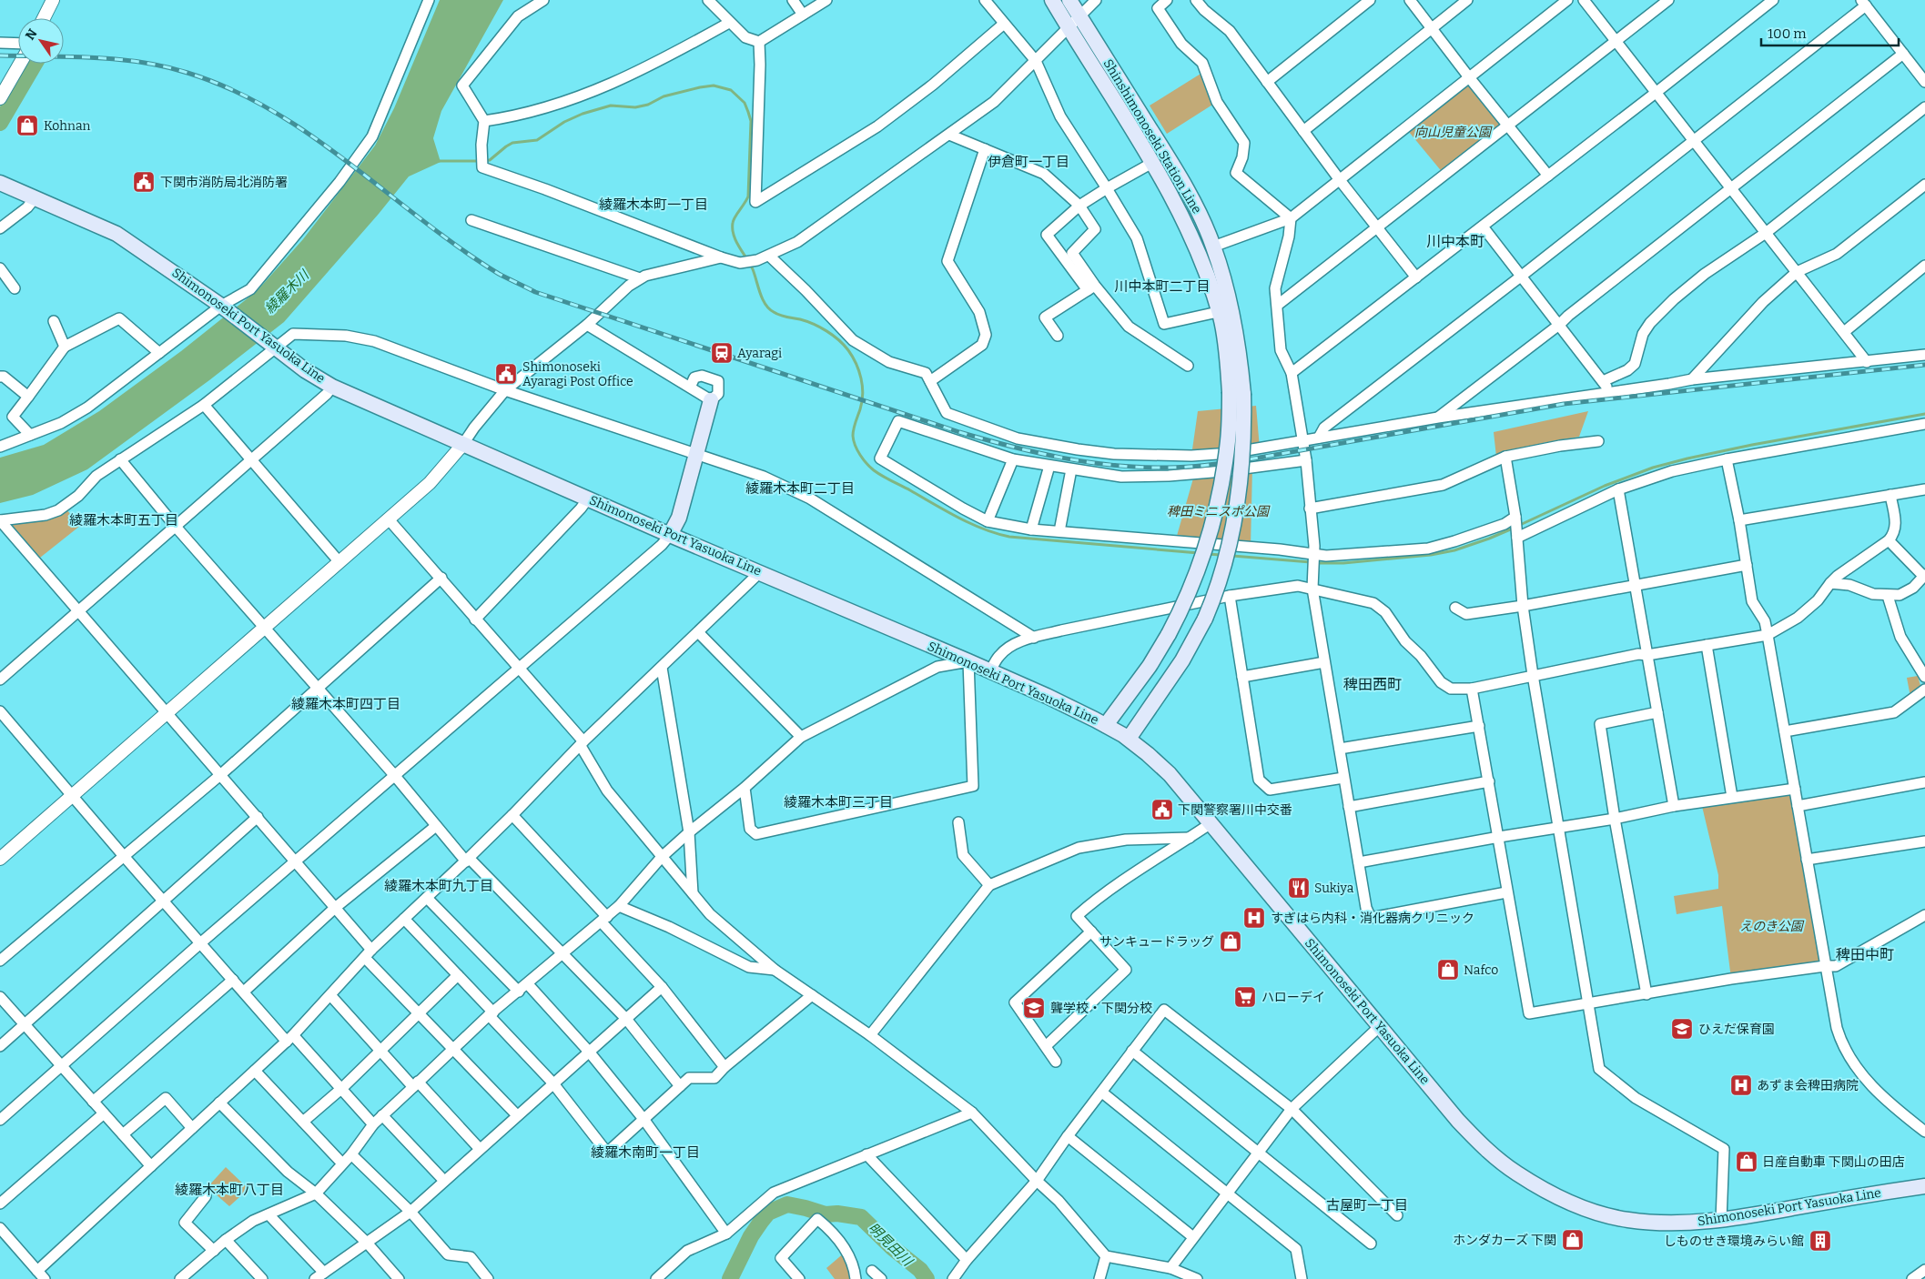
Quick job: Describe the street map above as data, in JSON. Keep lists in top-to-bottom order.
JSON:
{
  "streets": {
    "main road": ["Shinshimonoseki Station Line", "Shimonoseki Port Yasuoka Line"]
  },
  "crossings": [
    ["Shinshimonoseki Station Line", "Shimonoseki Port Yasuoka Line"]
  ],
  "districts": [
    "伊倉町一丁目",
    "綾羅木本町一丁目",
    "川中本町",
    "川中本町二丁目",
    "綾羅木本町二丁目",
    "綾羅木本町五丁目",
    "稗田西町",
    "綾羅木本町四丁目",
    "綾羅木本町三丁目",
    "綾羅木本町九丁目",
    "稗田中町",
    "綾羅木南町一丁目",
    "綾羅木本町八丁目",
    "古屋町一丁目"
  ],
  "water": ["綾羅木川", "明見田川"],
  "parks": ["向山児童公園", "稗田ミニスポ公園", "えのき公園"],
  "places": {
    "shop": [
      "Kohnan",
      "サンキュードラッグ",
      "Nafco",
      "日産自動車 下関山の田店",
      "ホンダカーズ 下関"
    ],
    "public building": ["下関市消防局北消防署", "Shimonoseki Ayaragi Post Office", "下関警察署川中交番"],
    "station": ["Ayaragi"],
    "restaurant": ["Sukiya"],
    "hospital": ["すぎはら内科・消化器病クリニック", "あずま会稗田病院"],
    "supermarket": ["ハローデイ"],
    "school or university": ["聾学校・下関分校", "ひえだ保育園"],
    "building": ["しものせき環境みらい館"]
  },
  "scale_bar": "100 m",
  "north": "top left"
}
